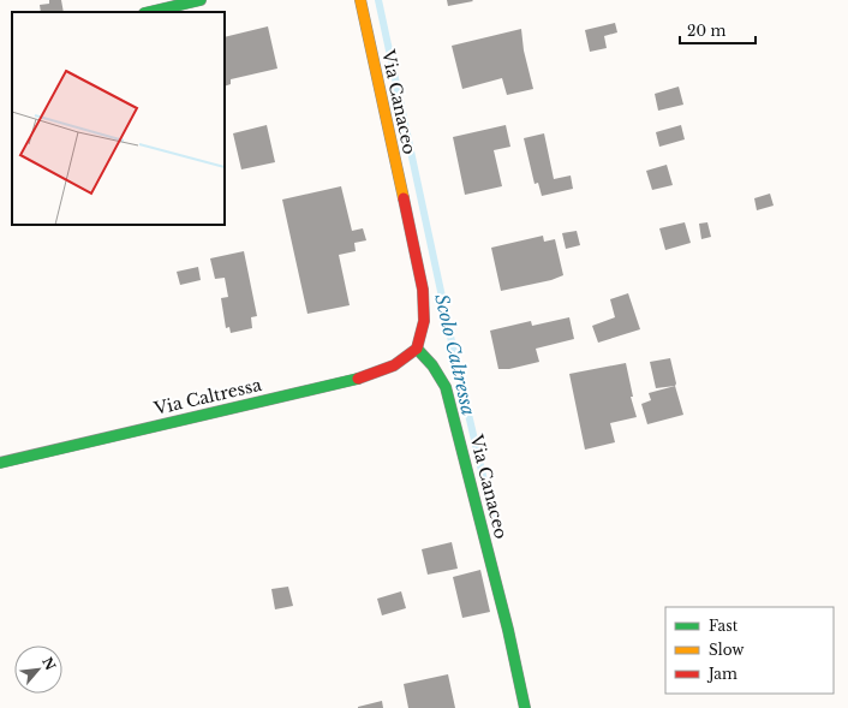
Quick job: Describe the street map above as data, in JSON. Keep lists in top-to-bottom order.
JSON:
{
  "streets": {
    "street": ["Via Canaceo", "Via Caltressa"]
  },
  "crossings": [
    ["Via Canaceo", "Via Caltressa"]
  ],
  "water": ["Scolo Caltressa"],
  "legend": ["Fast", "Slow", "Jam"],
  "scale_bar": "20 m",
  "north": "top right"
}
